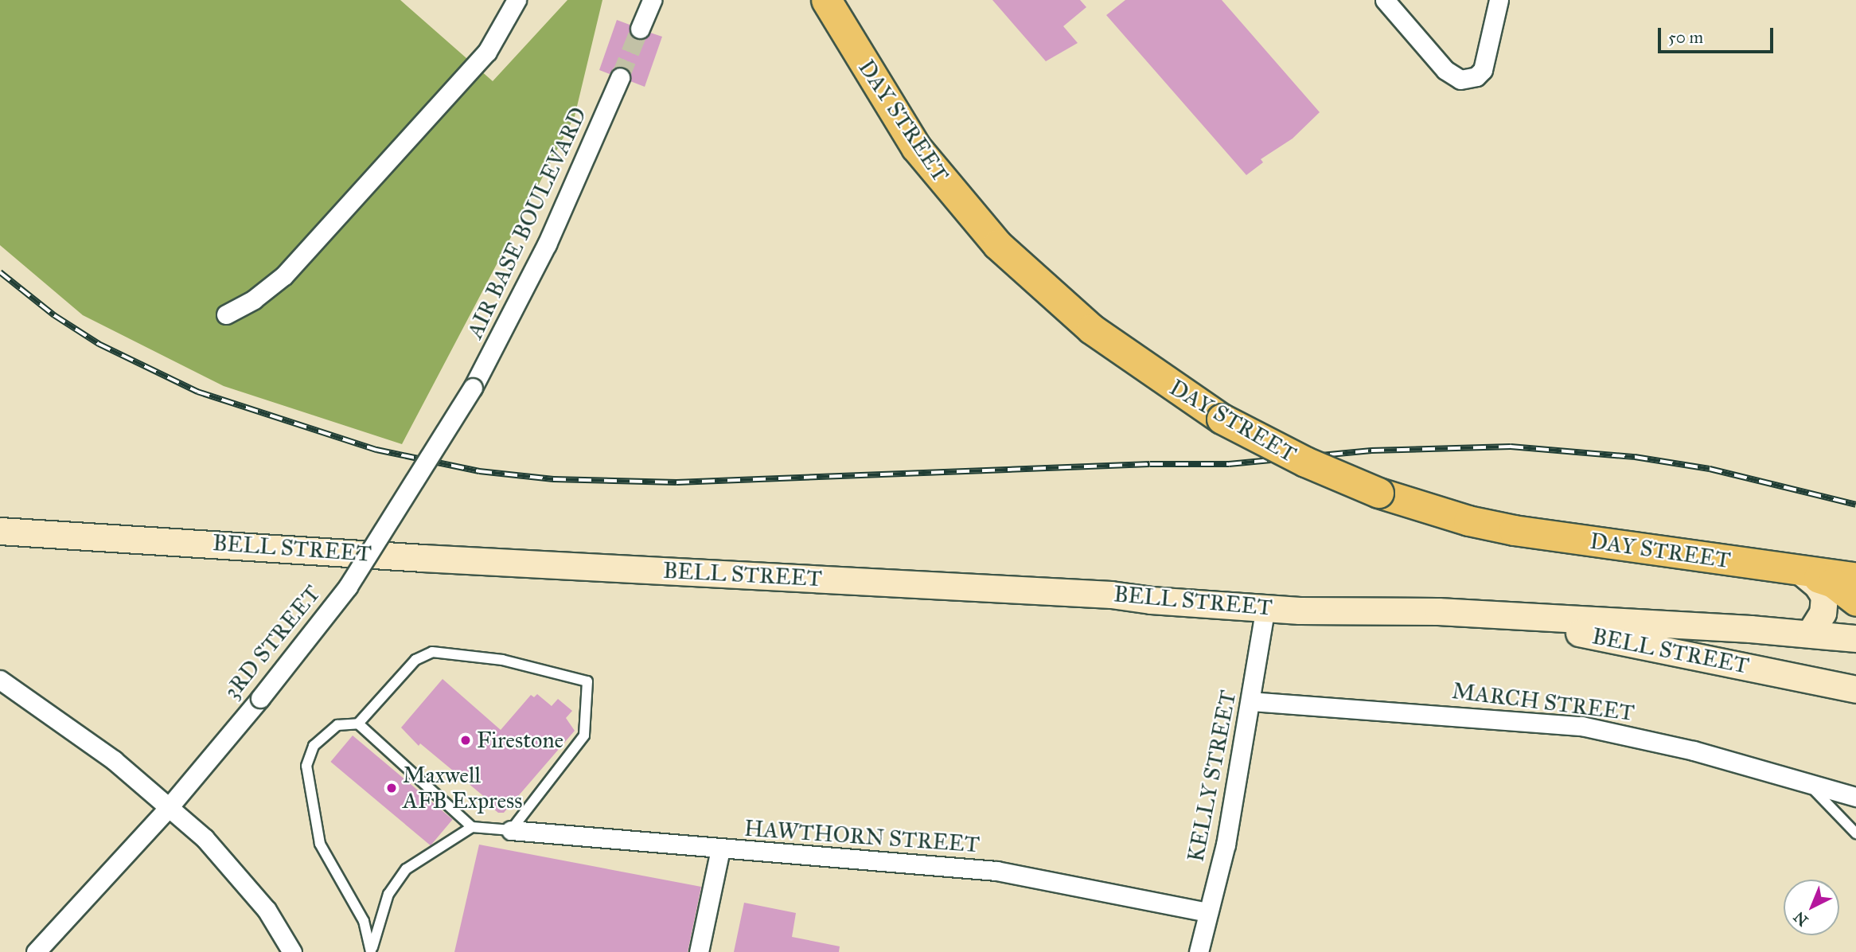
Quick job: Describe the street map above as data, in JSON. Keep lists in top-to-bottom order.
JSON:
{
  "streets": {
    "main road": ["DAY STREET", "BELL STREET"],
    "street": [
      "AIR BASE BOULEVARD",
      "3RD STREET",
      "MARCH STREET",
      "KELLY STREET",
      "HAWTHORN STREET"
    ]
  },
  "crossings": [
    ["AIR BASE BOULEVARD", "3RD STREET"],
    ["BELL STREET", "KELLY STREET"],
    ["MARCH STREET", "KELLY STREET"],
    ["KELLY STREET", "HAWTHORN STREET"]
  ],
  "places": ["Firestone", "Maxwell AFB Express"],
  "scale_bar": "50 m",
  "north": "bottom left"
}
